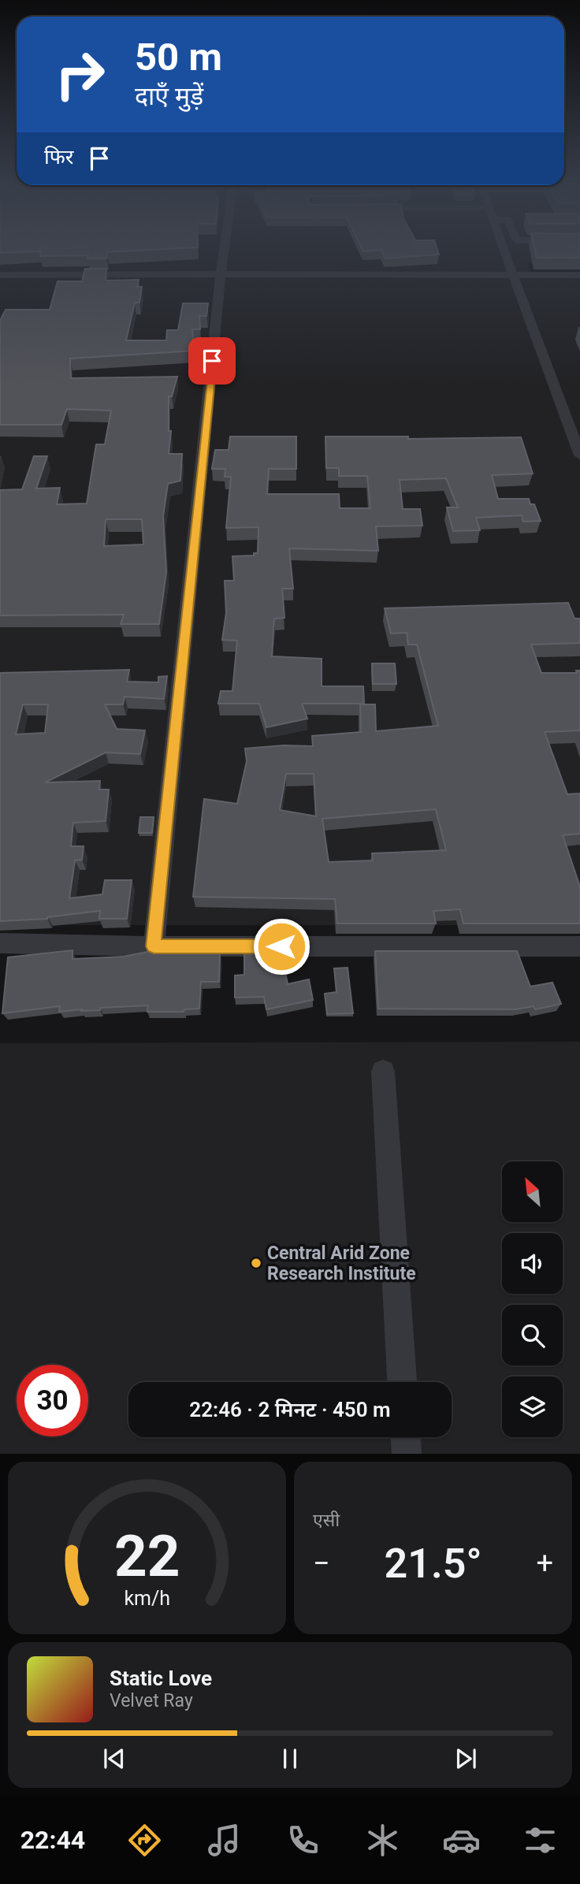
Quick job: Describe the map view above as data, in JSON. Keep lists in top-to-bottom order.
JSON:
{
  "places": ["Central Arid Zone Research Institute"],
  "north": "top left",
  "page": {
    "turn": ["50 m", "दाएँ मुड़ें"],
    "then": "फिर",
    "limit": "30",
    "trip": "22:46 · 2 मिनट · 450 m",
    "tile": "एसी",
    "heat": ["−", "21.5°", "+"],
    "song": ["Static Love", "Velvet Ray"],
    "tabs": "22:44",
    "gauge": ["22", "km/h"]
  }
}
